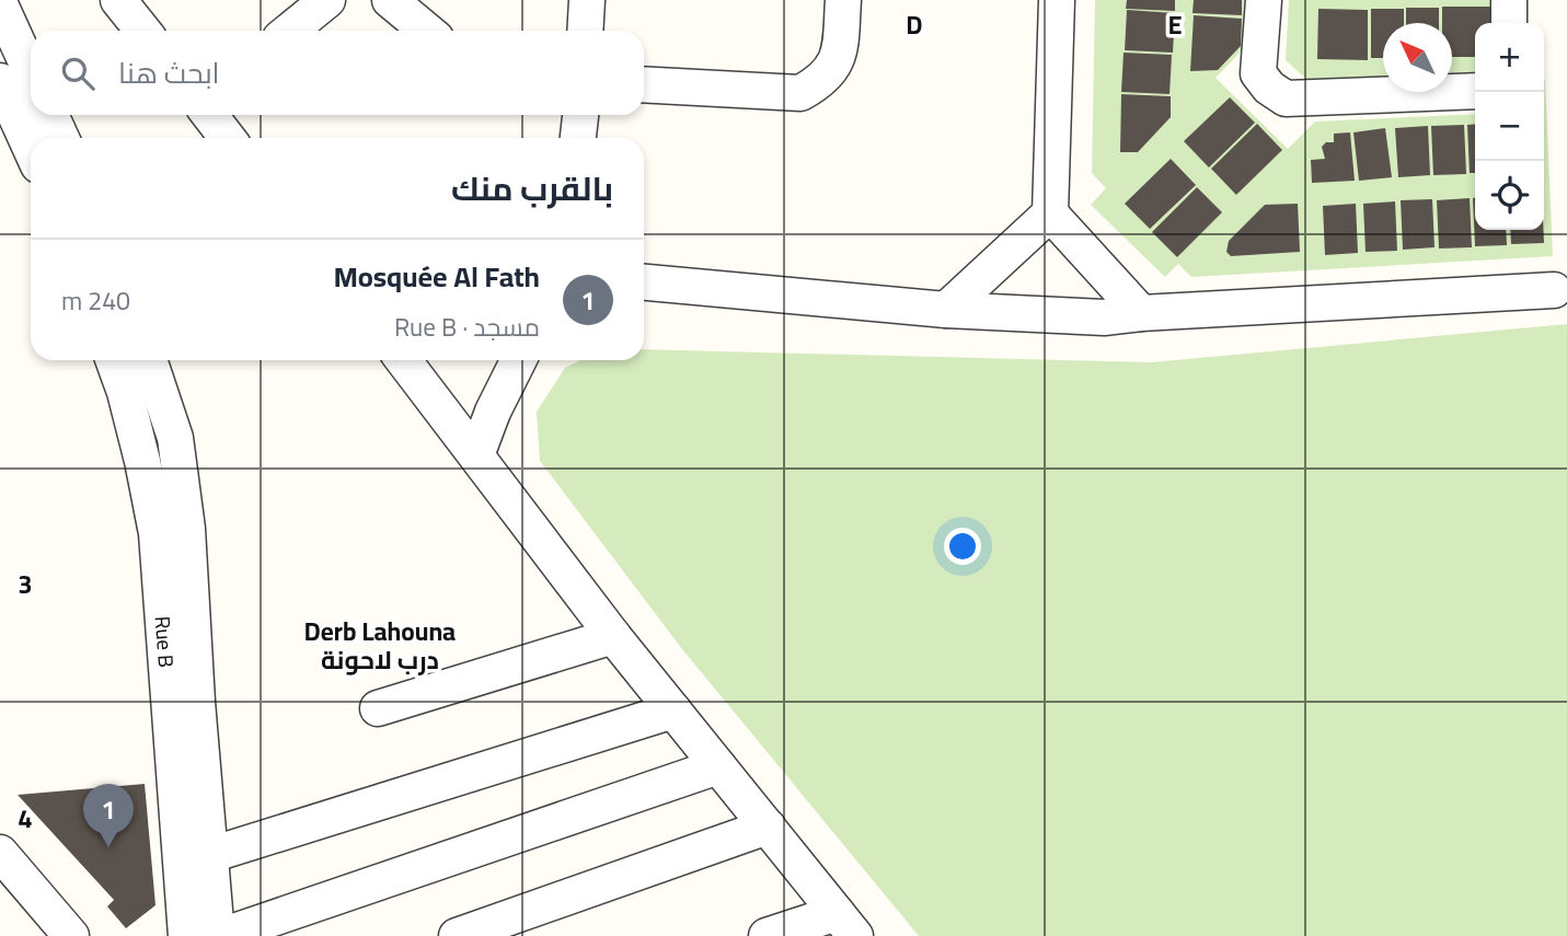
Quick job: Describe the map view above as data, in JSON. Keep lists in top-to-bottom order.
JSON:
{
  "streets": {
    "street": ["Rue B"]
  },
  "districts": ["Derb Lahouna درب لاحونة"],
  "north": "top left",
  "page": {
    "map_buttons": ["+", "−"],
    "search": "ابحث هنا",
    "heading": "بالقرب منك",
    "list": [
      {
        "mark": "1",
        "name": "Mosquée Al Fath",
        "note": "مسجد · Rue B",
        "value": "240 m"
      }
    ],
    "pins": "1"
  },
  "grid": {
    "columns": ["D", "E"],
    "rows": ["3", "4"]
  }
}
